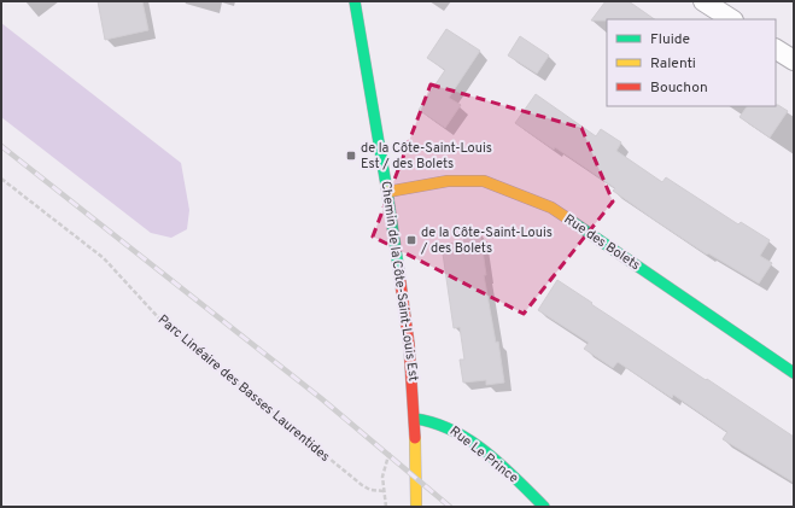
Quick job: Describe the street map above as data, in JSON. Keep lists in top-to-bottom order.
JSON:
{
  "streets": {
    "street": ["Rue des Bolets", "Chemin de la Côte-Saint-Louis Est", "Rue Le Prince"],
    "path": ["Parc Linéaire des Basses Laurentides"]
  },
  "crossings": [
    ["Rue des Bolets", "Chemin de la Côte-Saint-Louis Est"],
    ["Chemin de la Côte-Saint-Louis Est", "Rue Le Prince"]
  ],
  "places": {
    "transit": ["de la Côte-Saint-Louis Est / des Bolets", "de la Côte-Saint-Louis / des Bolets"]
  },
  "legend": ["Fluide", "Ralenti", "Bouchon"]
}
